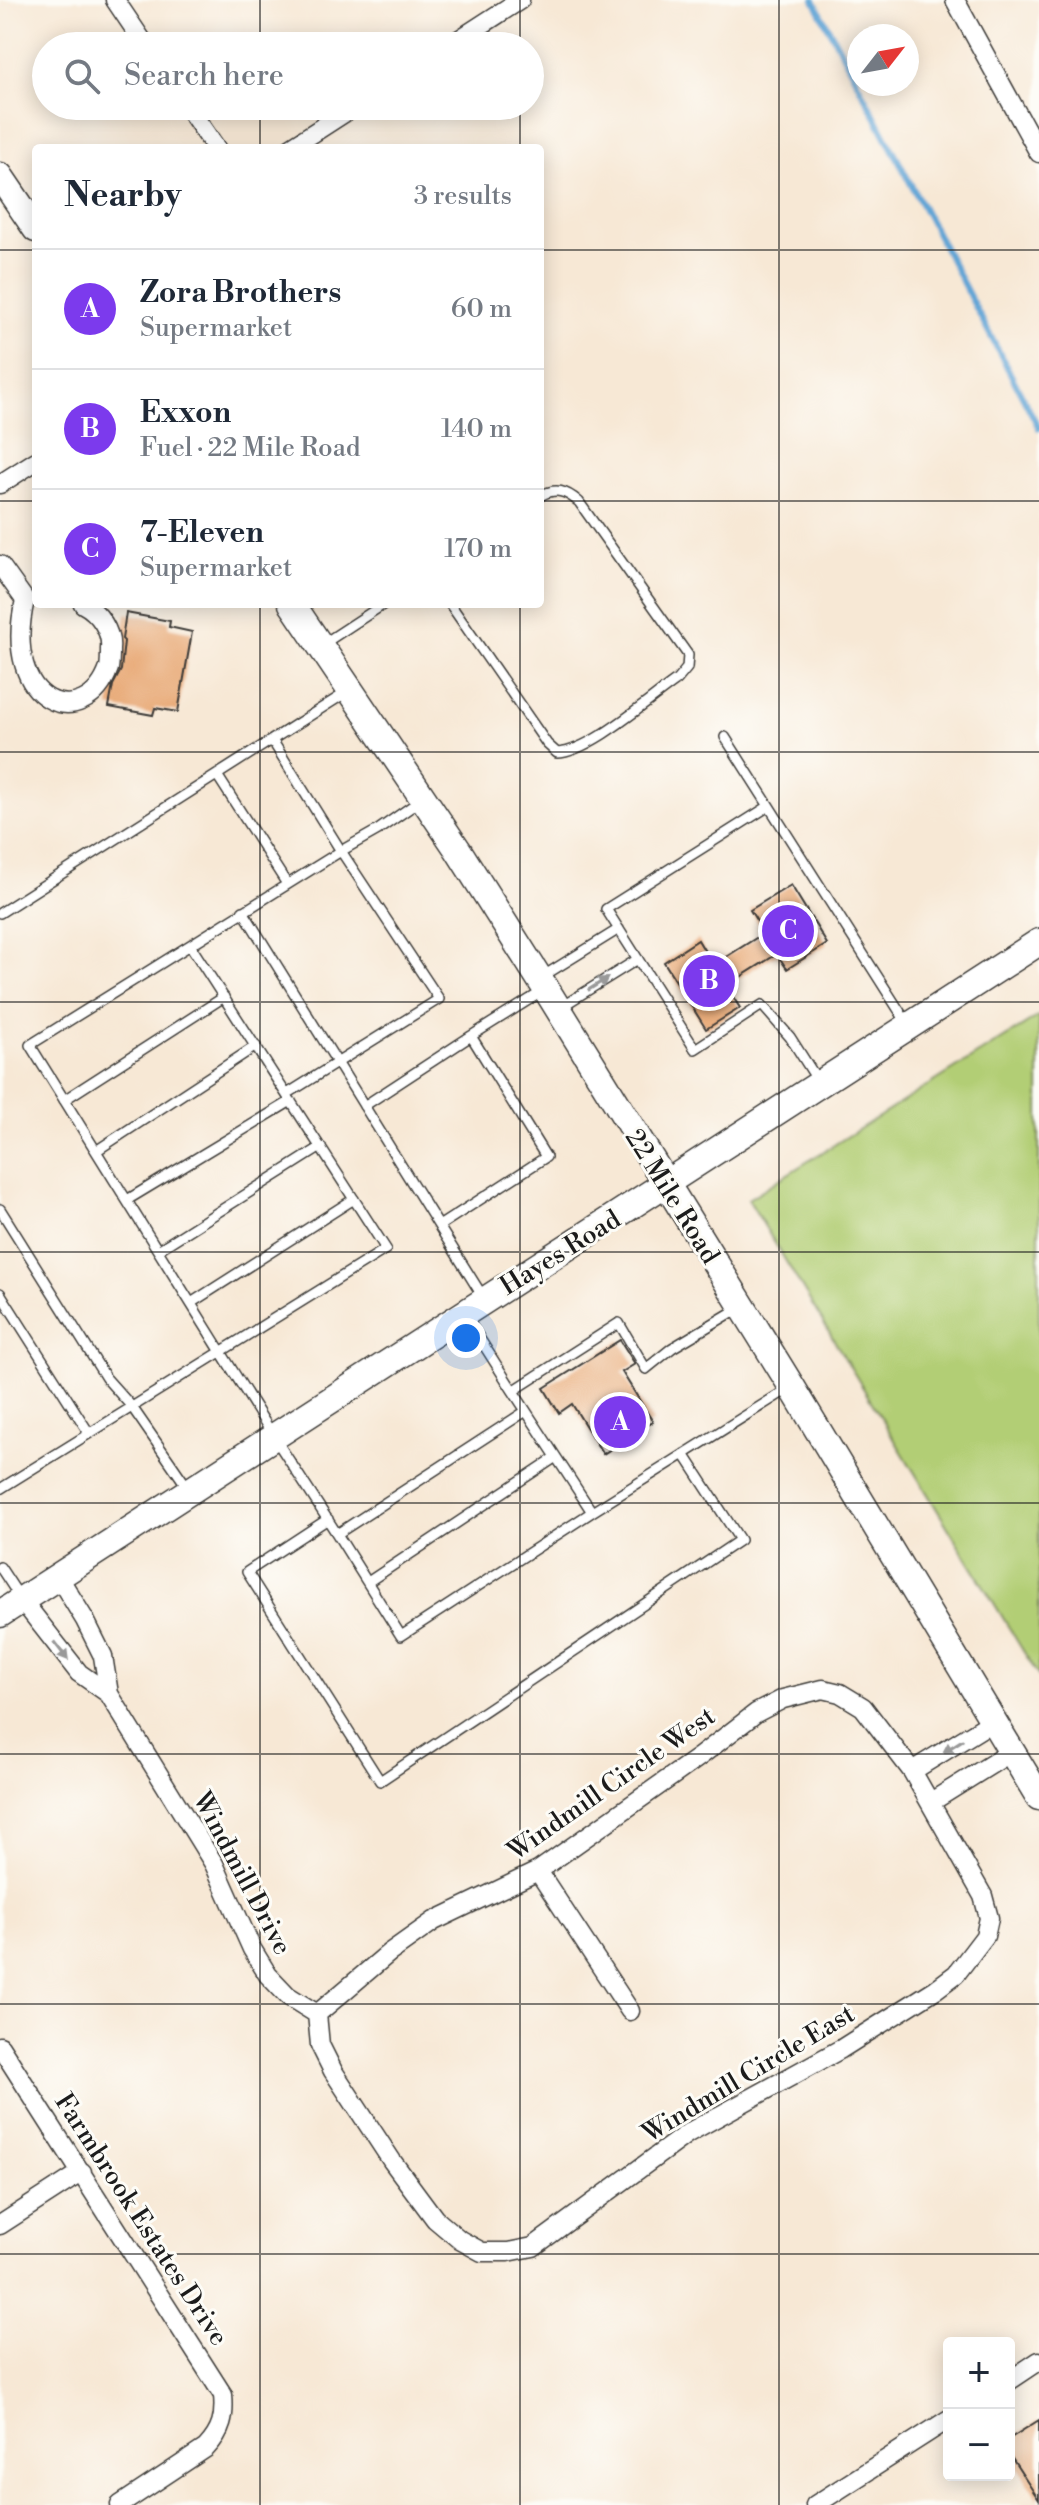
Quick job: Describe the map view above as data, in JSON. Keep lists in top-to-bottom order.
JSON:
{
  "streets": {
    "street": [
      "22 Mile Road",
      "Hayes Road",
      "Windmill Circle West",
      "Windmill Drive",
      "Windmill Circle East",
      "Farmbrook Estates Drive"
    ]
  },
  "crossings": [
    ["22 Mile Road", "Hayes Road"],
    ["Hayes Road", "Windmill Drive"],
    ["Windmill Circle West", "Windmill Drive"],
    ["Windmill Circle West", "Windmill Circle East"],
    ["Windmill Drive", "Windmill Circle East"]
  ],
  "north": "top right",
  "page": {
    "search": "Search here",
    "heading": ["Nearby", "3 results"],
    "list": [
      {
        "mark": "A",
        "name": "Zora Brothers",
        "note": "Supermarket",
        "value": "60 m"
      },
      {
        "mark": "B",
        "name": "Exxon",
        "note": "Fuel · 22 Mile Road",
        "value": "140 m"
      },
      {
        "mark": "C",
        "name": "7-Eleven",
        "note": "Supermarket",
        "value": "170 m"
      }
    ],
    "pins": ["C", "B", "A"],
    "map_buttons": ["+", "−"]
  }
}
